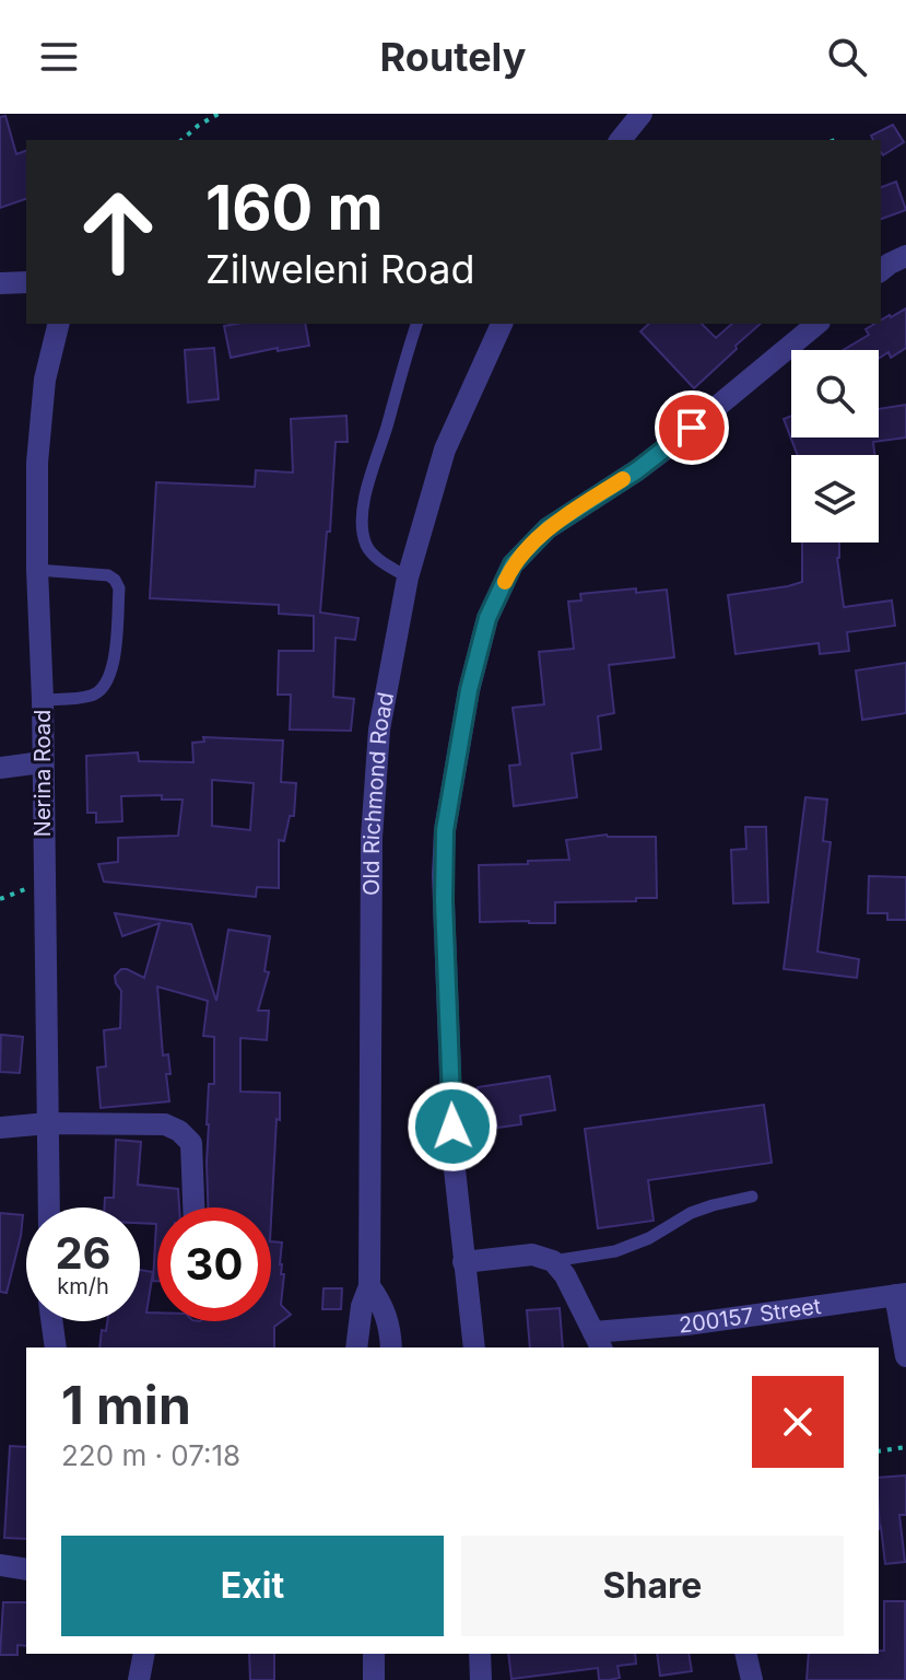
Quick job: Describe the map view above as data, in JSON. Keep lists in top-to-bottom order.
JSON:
{
  "streets": {
    "street": ["Nerina Road", "Old Richmond Road", "200157 Street"]
  },
  "page": {
    "header": "Routely",
    "turn": ["160 m", "Zilweleni Road"],
    "speed": "26 km/h",
    "limit": "30",
    "heading": ["1 min", "220 m · 07:18"],
    "buttons": ["Exit", "Share"]
  }
}
